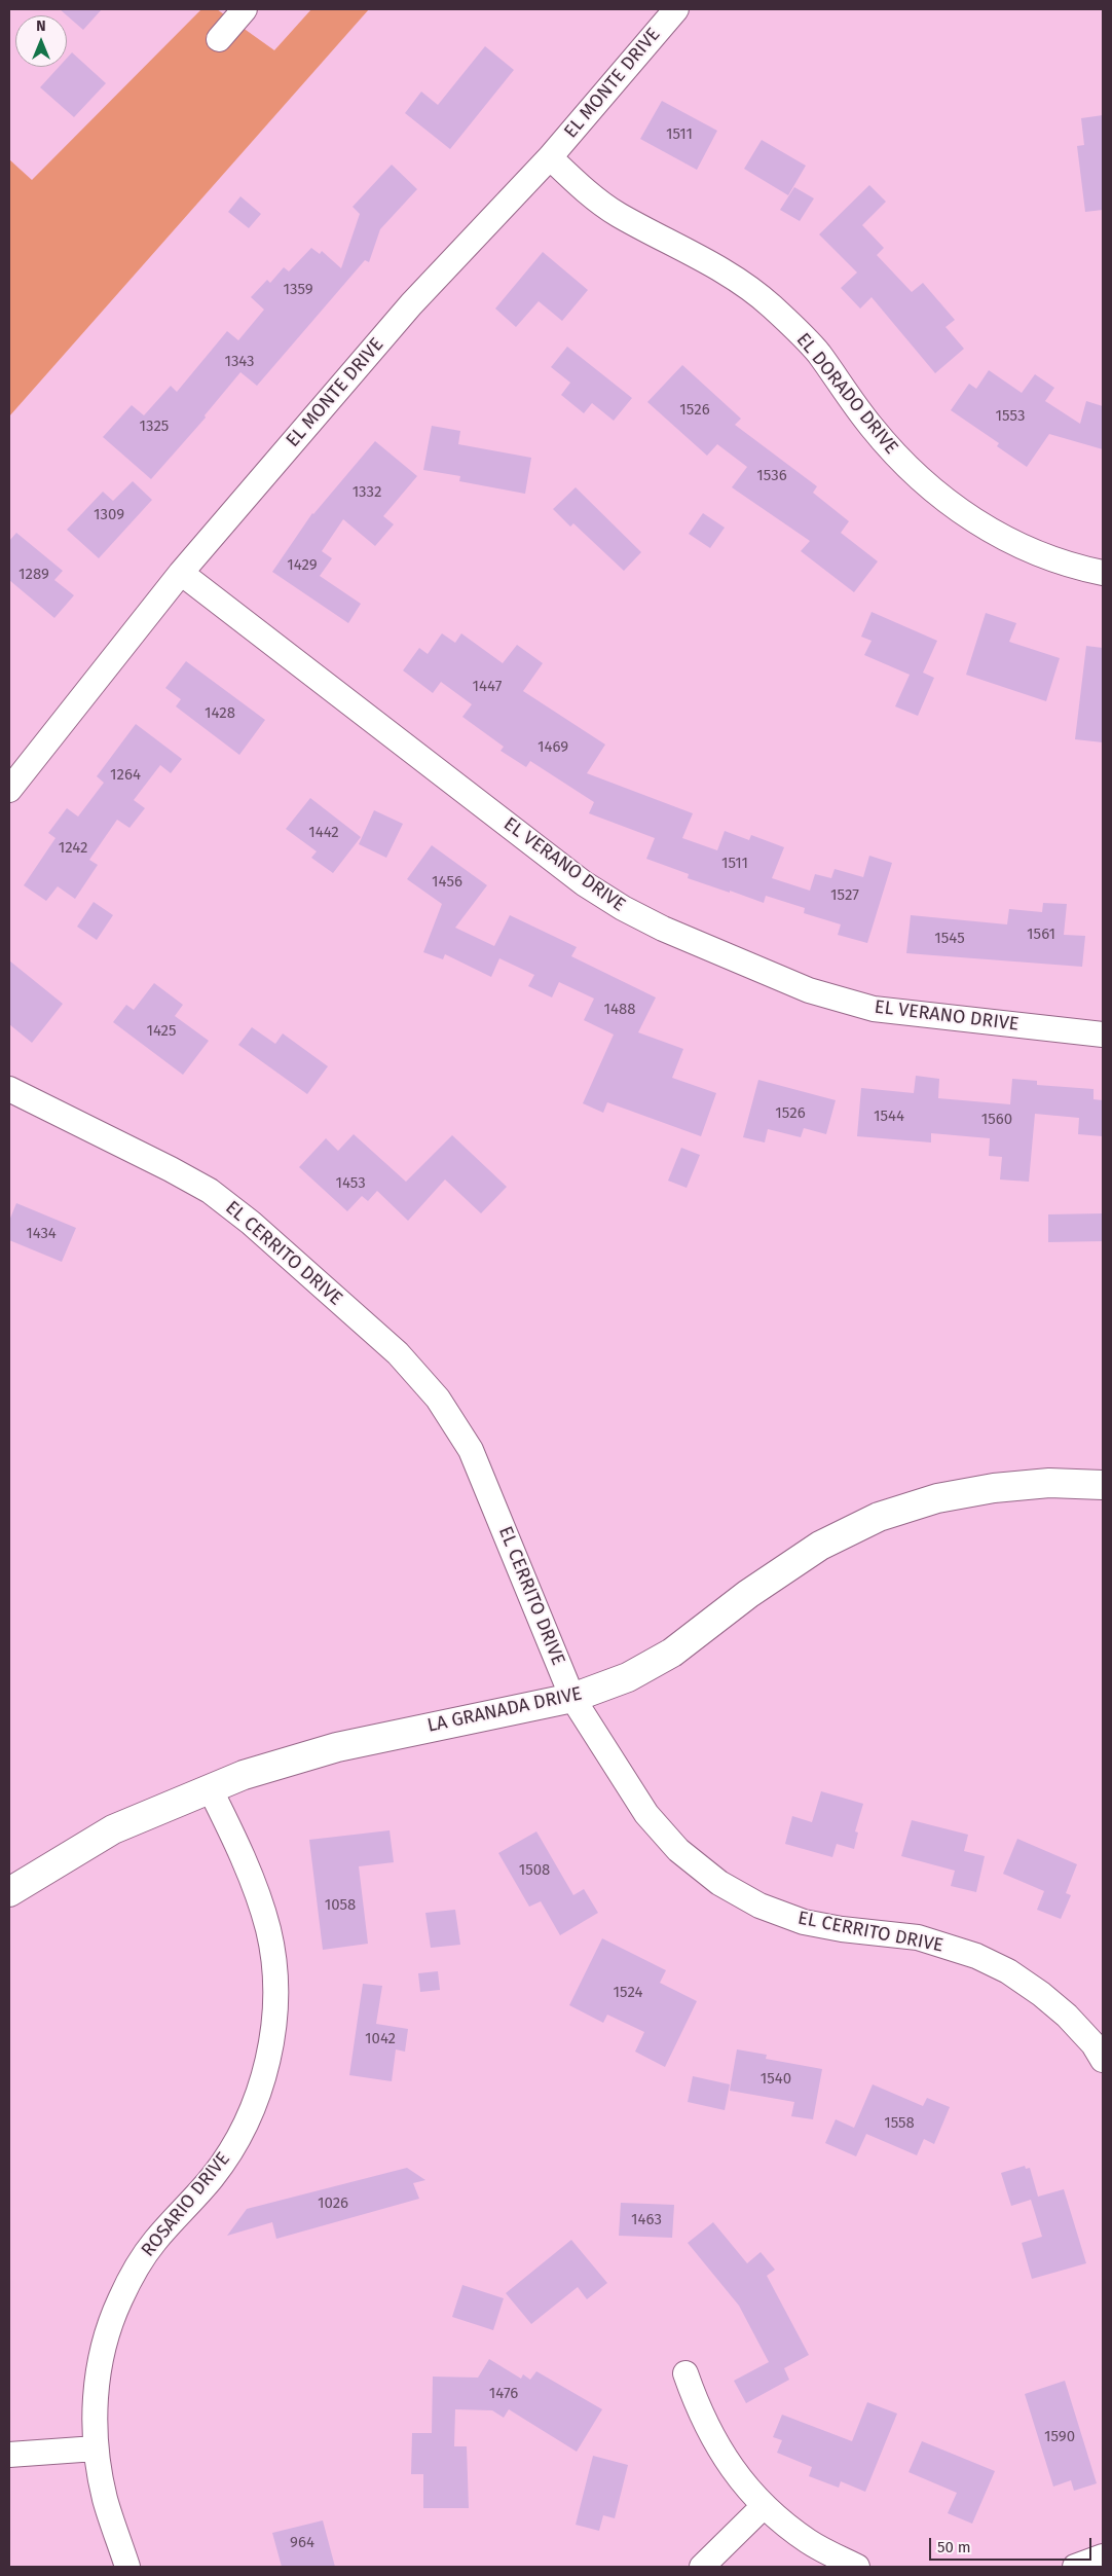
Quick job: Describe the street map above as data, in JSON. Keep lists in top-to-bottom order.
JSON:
{
  "streets": {
    "street": [
      "EL MONTE DRIVE",
      "EL DORADO DRIVE",
      "EL VERANO DRIVE",
      "EL CERRITO DRIVE",
      "LA GRANADA DRIVE",
      "ROSARIO DRIVE"
    ]
  },
  "crossings": [
    ["EL MONTE DRIVE", "EL DORADO DRIVE"],
    ["EL MONTE DRIVE", "EL VERANO DRIVE"],
    ["EL CERRITO DRIVE", "LA GRANADA DRIVE"],
    ["LA GRANADA DRIVE", "ROSARIO DRIVE"]
  ],
  "house_numbers": [
    "1511",
    "1359",
    "1343",
    "1526",
    "1553",
    "1325",
    "1536",
    "1332",
    "1309",
    "1429",
    "1289",
    "1447",
    "1428",
    "1469",
    "1264",
    "1442",
    "1242",
    "1511",
    "1456",
    "1527",
    "1561",
    "1545",
    "1488",
    "1425",
    "1526",
    "1544",
    "1560",
    "1453",
    "1434",
    "1508",
    "1058",
    "1524",
    "1042",
    "1540",
    "1558",
    "1026",
    "1463",
    "1476",
    "1590",
    "964"
  ],
  "scale_bar": "50 m",
  "north": "top"
}
